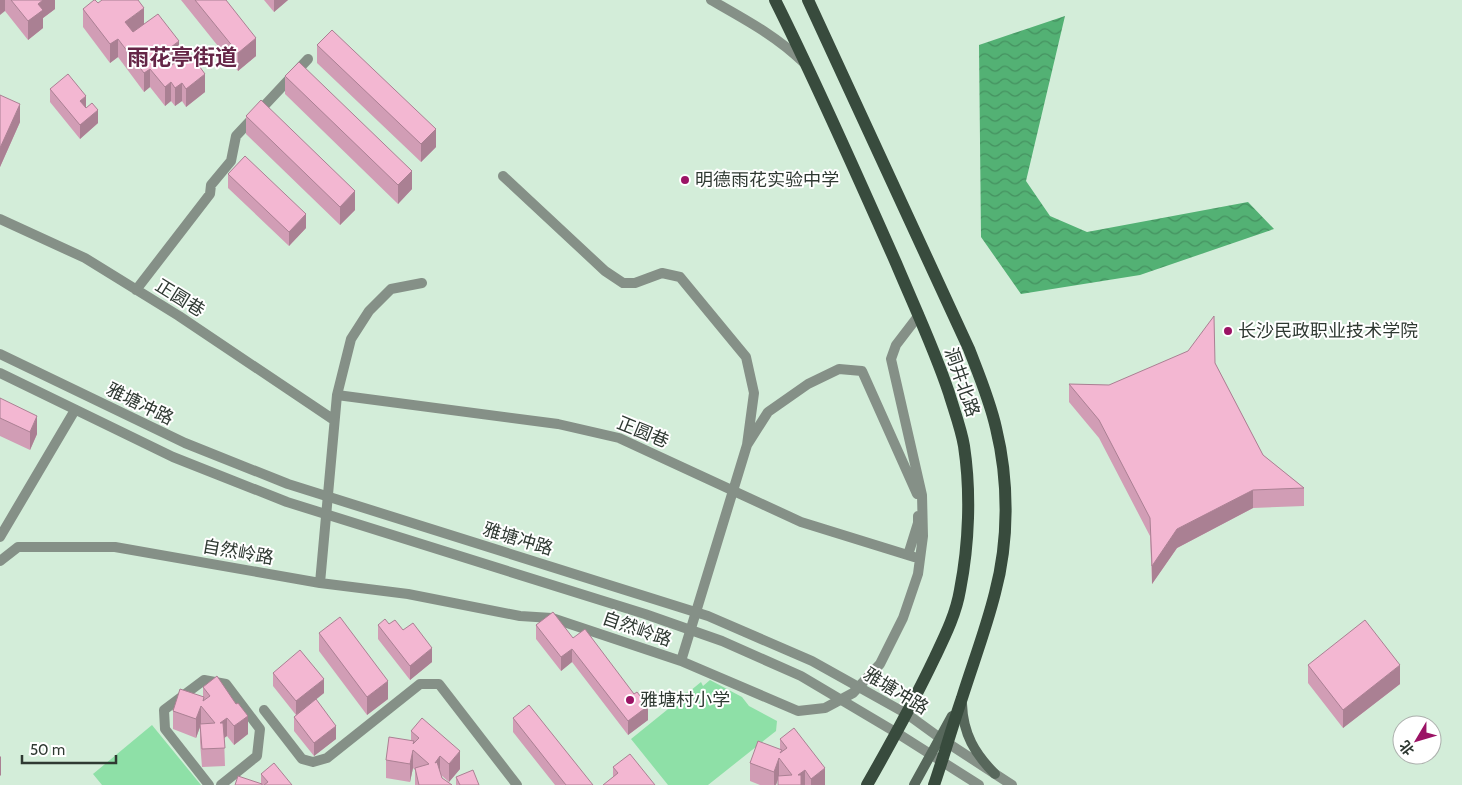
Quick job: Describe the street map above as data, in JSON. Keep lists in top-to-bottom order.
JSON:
{
  "streets": {
    "main road": ["洞井北路"],
    "street": ["正圆巷", "雅塘冲路", "自然岭路"]
  },
  "crossings": [
    ["正圆巷", "自然岭路"],
    ["洞井北路", "雅塘冲路"],
    ["洞井北路", "自然岭路"],
    ["雅塘冲路", "自然岭路"]
  ],
  "districts": ["雨花亭街道"],
  "places": ["明德雨花实验中学", "长沙民政职业技术学院", "雅塘村小学"],
  "scale_bar": "50 m",
  "north": "bottom left"
}
